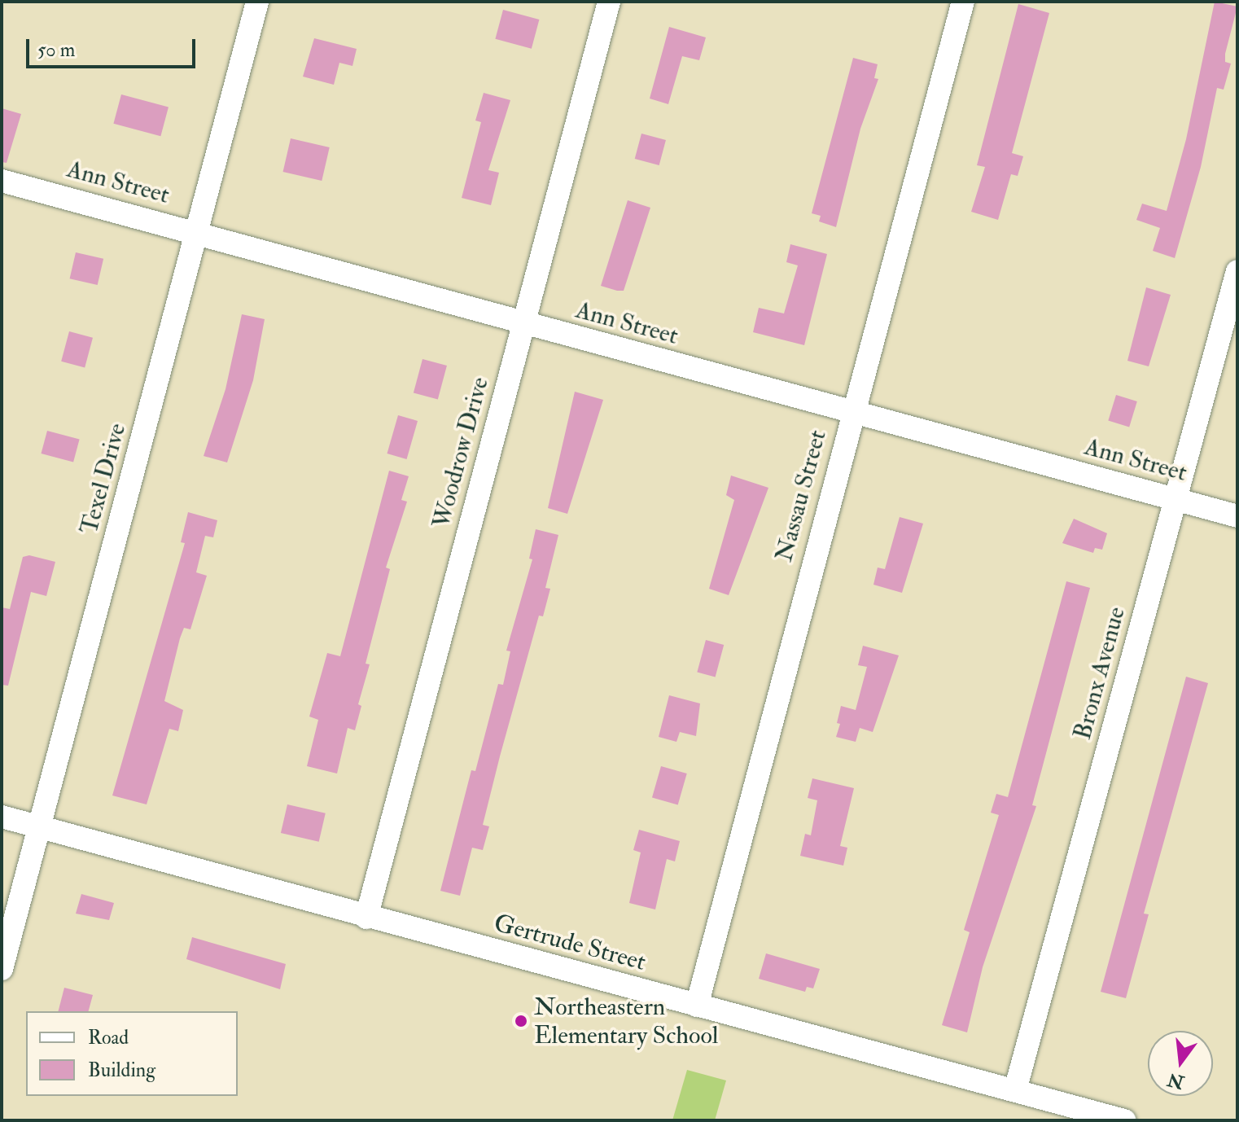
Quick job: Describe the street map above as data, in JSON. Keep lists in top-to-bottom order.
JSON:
{
  "streets": {
    "street": [
      "Ann Street",
      "Woodrow Drive",
      "Texel Drive",
      "Nassau Street",
      "Bronx Avenue",
      "Gertrude Street"
    ]
  },
  "crossings": [
    ["Ann Street", "Woodrow Drive"],
    ["Ann Street", "Texel Drive"],
    ["Ann Street", "Nassau Street"],
    ["Ann Street", "Bronx Avenue"],
    ["Woodrow Drive", "Gertrude Street"],
    ["Texel Drive", "Gertrude Street"],
    ["Nassau Street", "Gertrude Street"],
    ["Bronx Avenue", "Gertrude Street"]
  ],
  "places": ["Northeastern Elementary School"],
  "legend": ["Road", "Building"],
  "scale_bar": "50 m",
  "north": "bottom"
}
